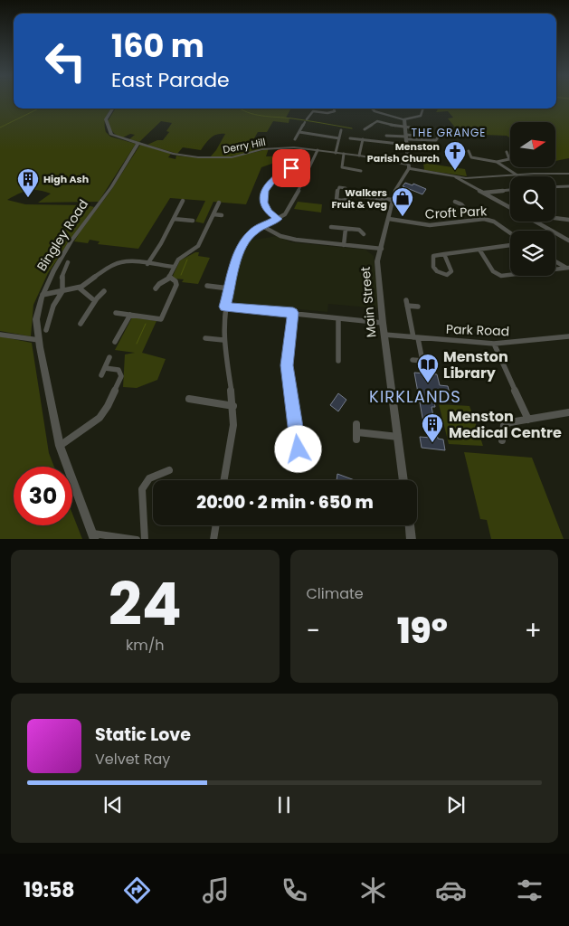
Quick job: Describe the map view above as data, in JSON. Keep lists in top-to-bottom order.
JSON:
{
  "streets": {
    "street": [
      "Derry Hill",
      "Croft Park",
      "Bingley Road",
      "Main Street",
      "Park Road"
    ]
  },
  "crossings": [
    ["Derry Hill", "Bingley Road"],
    ["Derry Hill", "Main Street"],
    ["Croft Park", "Main Street"],
    ["Main Street", "Park Road"]
  ],
  "districts": ["THE GRANGE", "KIRKLANDS"],
  "places": {
    "church": ["Menston Parish Church"],
    "building": ["High Ash", "Menston Medical Centre"],
    "shop": ["Walkers Fruit & Veg"],
    "library": ["Menston Library"]
  },
  "north": "right",
  "page": {
    "turn": ["160 m", "East Parade"],
    "limit": "30",
    "trip": "20:00 · 2 min · 650 m",
    "tile": [
      ["24", "km/h"],
      "Climate"
    ],
    "heat": ["−", "19°", "+"],
    "song": ["Static Love", "Velvet Ray"],
    "tabs": "19:58"
  }
}
